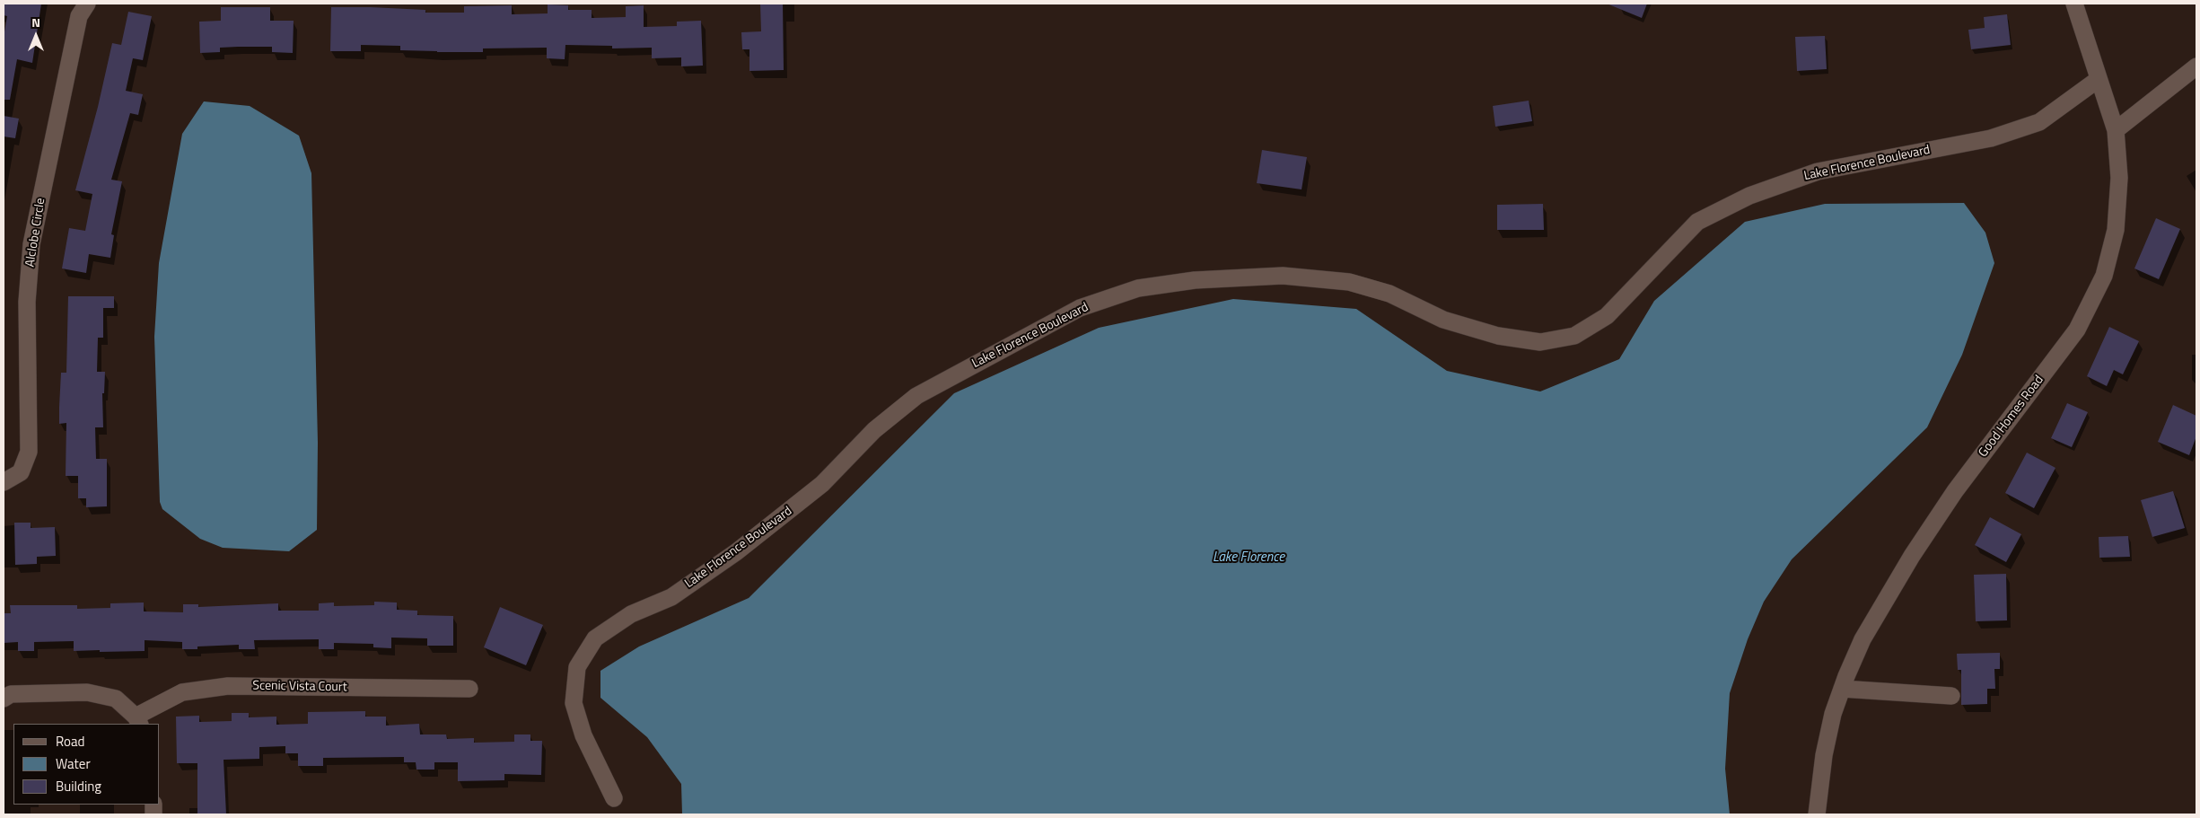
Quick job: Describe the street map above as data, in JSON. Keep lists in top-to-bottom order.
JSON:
{
  "streets": {
    "street": [
      "Lake Florence Boulevard",
      "Alclobe Circle",
      "Good Homes Road",
      "Scenic Vista Court"
    ]
  },
  "crossings": [
    ["Lake Florence Boulevard", "Good Homes Road"]
  ],
  "water": ["Lake Florence"],
  "legend": ["Road", "Water", "Building"],
  "north": "top"
}
